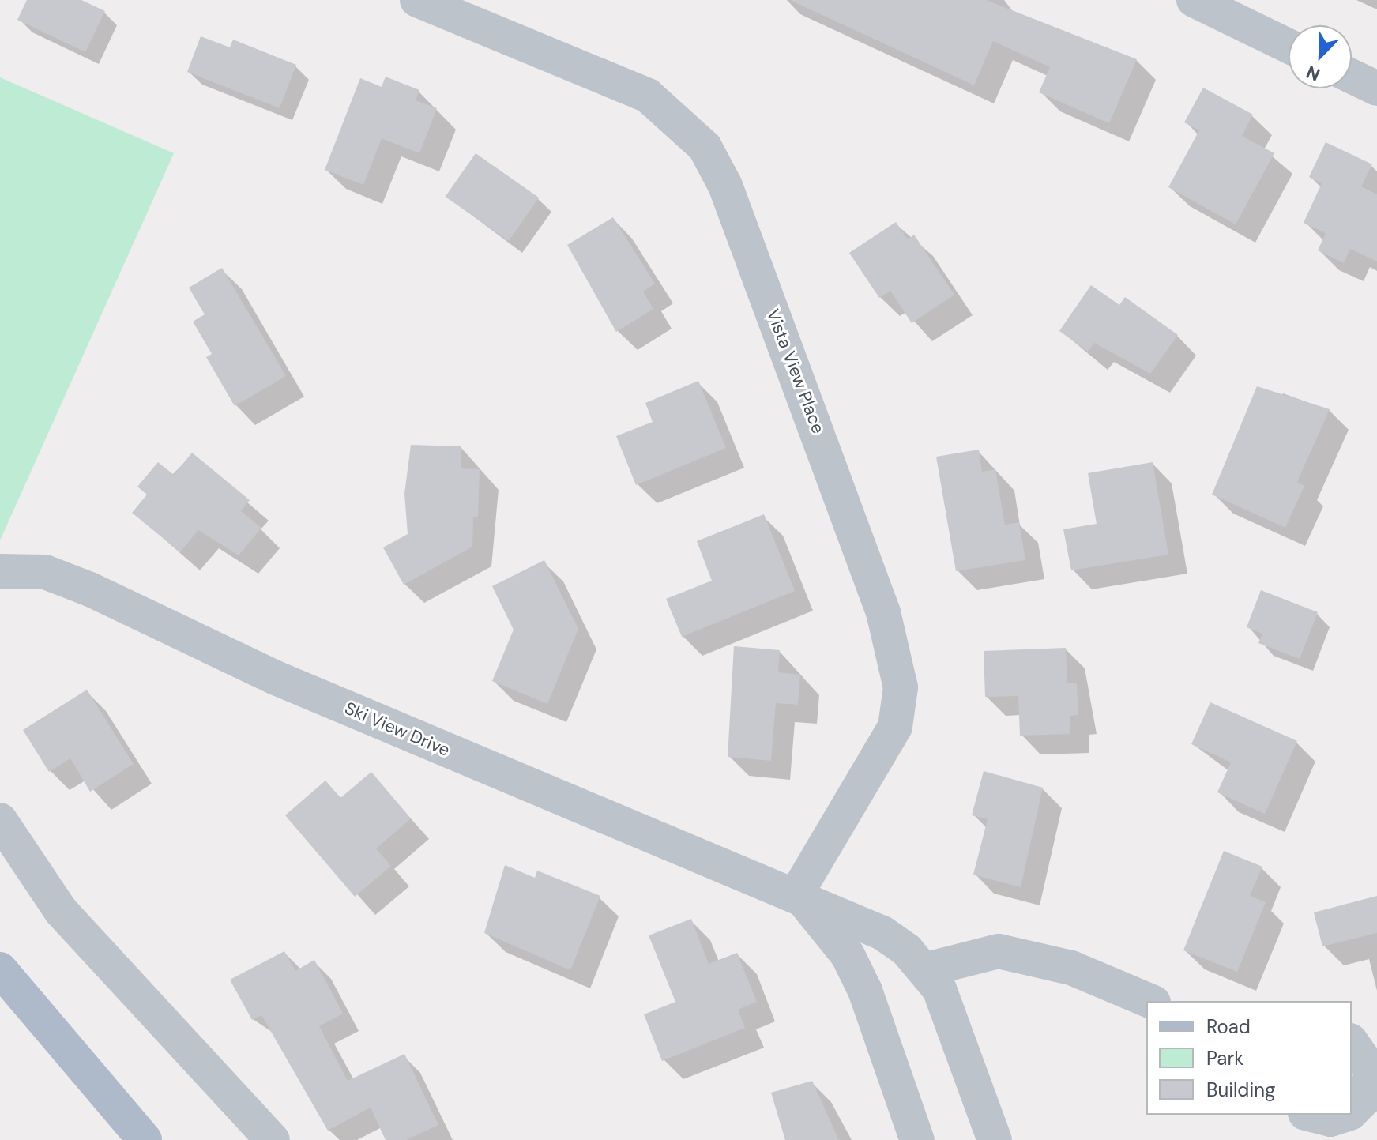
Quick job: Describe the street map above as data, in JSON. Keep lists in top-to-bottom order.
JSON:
{
  "streets": {
    "street": ["Vista View Place", "Ski View Drive"]
  },
  "crossings": [
    ["Vista View Place", "Ski View Drive"]
  ],
  "legend": ["Road", "Park", "Building"],
  "north": "bottom left"
}
